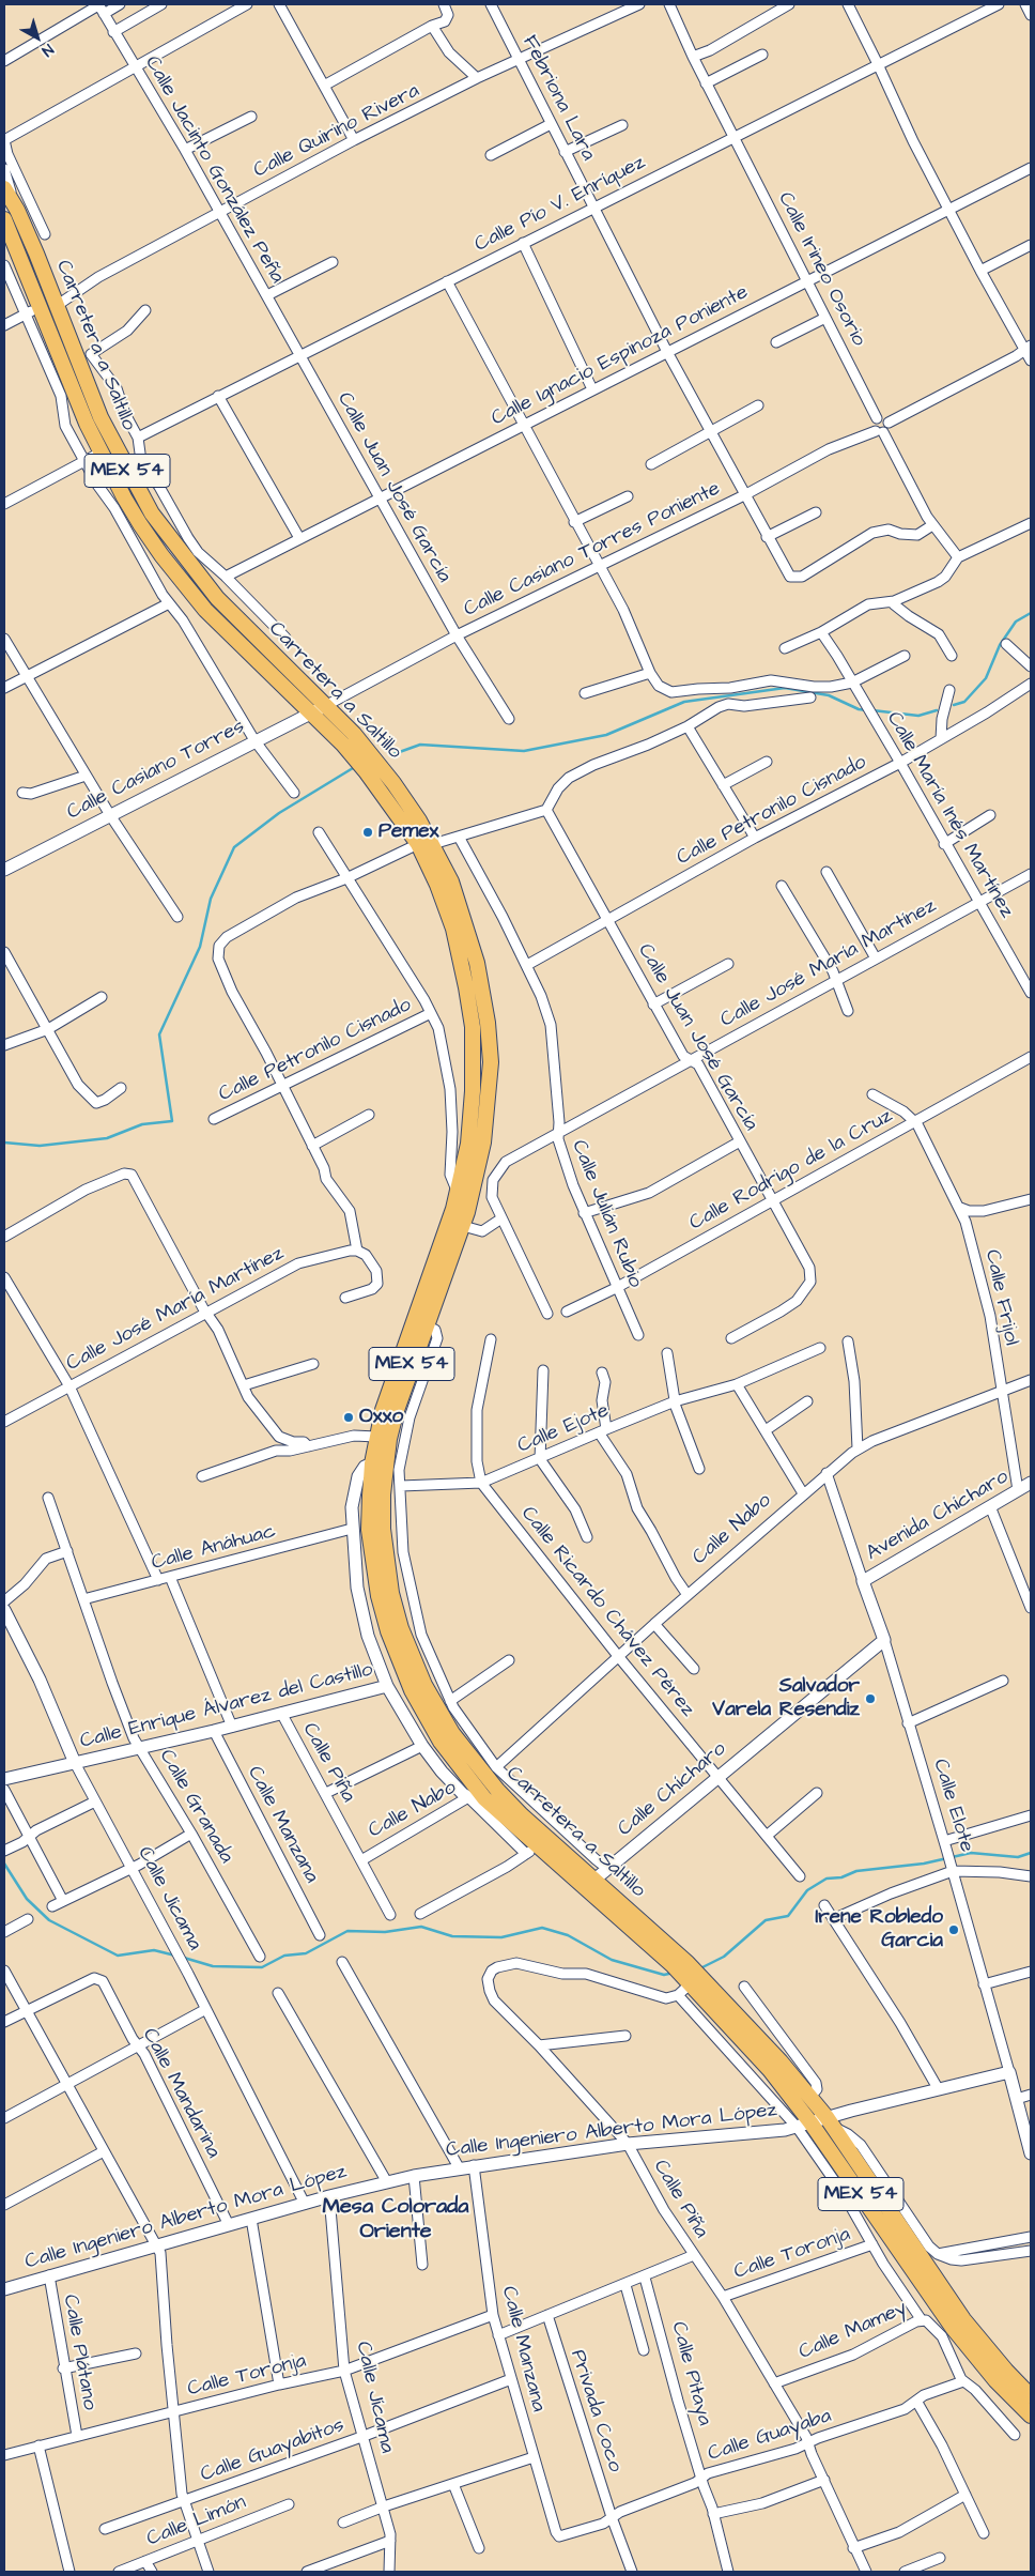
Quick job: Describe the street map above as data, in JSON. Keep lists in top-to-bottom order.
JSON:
{
  "streets": {
    "main road": ["Carretera a Saltillo", "MEX 54"],
    "street": [
      "Febriona Lara",
      "Calle Quirino Rivera",
      "Calle Jacinto González Peña",
      "Calle Pío V. Enríquez",
      "Calle Irineo Osorio",
      "Calle Ignacio Espinoza Poniente",
      "Calle Juan José García",
      "Calle Casiano Torres Poniente",
      "Calle Casiano Torres",
      "Calle Petronilo Cisnado",
      "Calle María Inés Martínez",
      "Calle José María Martínez",
      "Calle Rodrigo de la Cruz",
      "Calle Julián Rubio",
      "Calle Frijol",
      "Calle Ejote",
      "Avenida Chícharo",
      "Calle Nabo",
      "Calle Anáhuac",
      "Calle Ricardo Chávez Pérez",
      "Calle Enrique Álvarez del Castillo",
      "Calle Piña",
      "Calle Chícharo",
      "Calle Elote",
      "Calle Granada",
      "Calle Manzana",
      "Calle Jícama",
      "Calle Mandarina",
      "Calle Ingeniero Alberto Mora López",
      "Calle Toronja",
      "Calle Mamey",
      "Calle Plátano",
      "Calle Pitaya",
      "Privada Coco",
      "Calle Guayaba",
      "Calle Guayabitos",
      "Calle Limón"
    ]
  },
  "crossings": [
    ["Febriona Lara", "Calle Quirino Rivera"],
    ["Febriona Lara", "Calle Pío V. Enríquez"],
    ["Febriona Lara", "Calle Ignacio Espinoza Poniente"],
    ["Calle Quirino Rivera", "Calle Jacinto González Peña"],
    ["Calle Quirino Rivera", "Carretera a Saltillo"],
    ["Calle Jacinto González Peña", "Calle Pío V. Enríquez"],
    ["Calle Jacinto González Peña", "Calle Juan José García"],
    ["Calle Pío V. Enríquez", "Calle Irineo Osorio"],
    ["Calle Pío V. Enríquez", "Calle Juan José García"],
    ["Calle Irineo Osorio", "Calle Ignacio Espinoza Poniente"],
    ["Calle Irineo Osorio", "Calle Casiano Torres Poniente"],
    ["Carretera a Saltillo", "Calle Casiano Torres Poniente"],
    ["Carretera a Saltillo", "Calle Casiano Torres"],
    ["Carretera a Saltillo", "Calle Nabo"],
    ["Carretera a Saltillo", "Calle Chícharo"],
    ["Carretera a Saltillo", "Calle Ingeniero Alberto Mora López"],
    ["Carretera a Saltillo", "Calle Mamey"],
    ["Calle Ignacio Espinoza Poniente", "Calle Juan José García"],
    ["Calle Juan José García", "Calle Casiano Torres Poniente"],
    ["Calle Juan José García", "Calle Petronilo Cisnado"],
    ["Calle Juan José García", "Calle José María Martínez"],
    ["Calle Juan José García", "Calle Rodrigo de la Cruz"],
    ["Calle Casiano Torres Poniente", "Calle Casiano Torres"],
    ["Calle Petronilo Cisnado", "Calle María Inés Martínez"],
    ["Calle Petronilo Cisnado", "Calle Julián Rubio"],
    ["Calle María Inés Martínez", "Calle José María Martínez"],
    ["Calle José María Martínez", "Calle Julián Rubio"],
    ["Calle Rodrigo de la Cruz", "Calle Julián Rubio"],
    ["Calle Rodrigo de la Cruz", "Calle Frijol"],
    ["Calle Frijol", "Avenida Chícharo"],
    ["Calle Frijol", "Calle Nabo"],
    ["Calle Ejote", "Calle Ricardo Chávez Pérez"],
    ["Avenida Chícharo", "Calle Elote"],
    ["Calle Nabo", "Calle Ricardo Chávez Pérez"],
    ["Calle Nabo", "Calle Piña"],
    ["Calle Nabo", "Calle Elote"],
    ["Calle Anáhuac", "Calle Granada"],
    ["Calle Ricardo Chávez Pérez", "Calle Chícharo"],
    ["Calle Enrique Álvarez del Castillo", "Calle Piña"],
    ["Calle Enrique Álvarez del Castillo", "Calle Granada"],
    ["Calle Enrique Álvarez del Castillo", "Calle Manzana"],
    ["Calle Enrique Álvarez del Castillo", "Calle Jícama"],
    ["Calle Piña", "Calle Ingeniero Alberto Mora López"],
    ["Calle Piña", "Calle Toronja"],
    ["Calle Piña", "Calle Mamey"],
    ["Calle Piña", "Calle Guayaba"],
    ["Calle Chícharo", "Calle Elote"],
    ["Calle Elote", "Calle Ingeniero Alberto Mora López"],
    ["Calle Manzana", "Calle Ingeniero Alberto Mora López"],
    ["Calle Manzana", "Calle Toronja"],
    ["Calle Manzana", "Calle Guayaba"],
    ["Calle Manzana", "Calle Guayabitos"],
    ["Calle Jícama", "Calle Ingeniero Alberto Mora López"],
    ["Calle Jícama", "Calle Toronja"],
    ["Calle Jícama", "Calle Guayabitos"],
    ["Calle Mandarina", "Calle Ingeniero Alberto Mora López"],
    ["Calle Ingeniero Alberto Mora López", "Calle Plátano"],
    ["Calle Toronja", "Calle Plátano"],
    ["Calle Pitaya", "Calle Guayaba"],
    ["Privada Coco", "Calle Guayaba"]
  ],
  "districts": ["Mesa Colorada Oriente"],
  "places": [
    "Pemex",
    "Oxxo",
    "Salvador Varela Resendiz",
    "Irene Robledo Garcia"
  ],
  "north": "bottom right"
}
